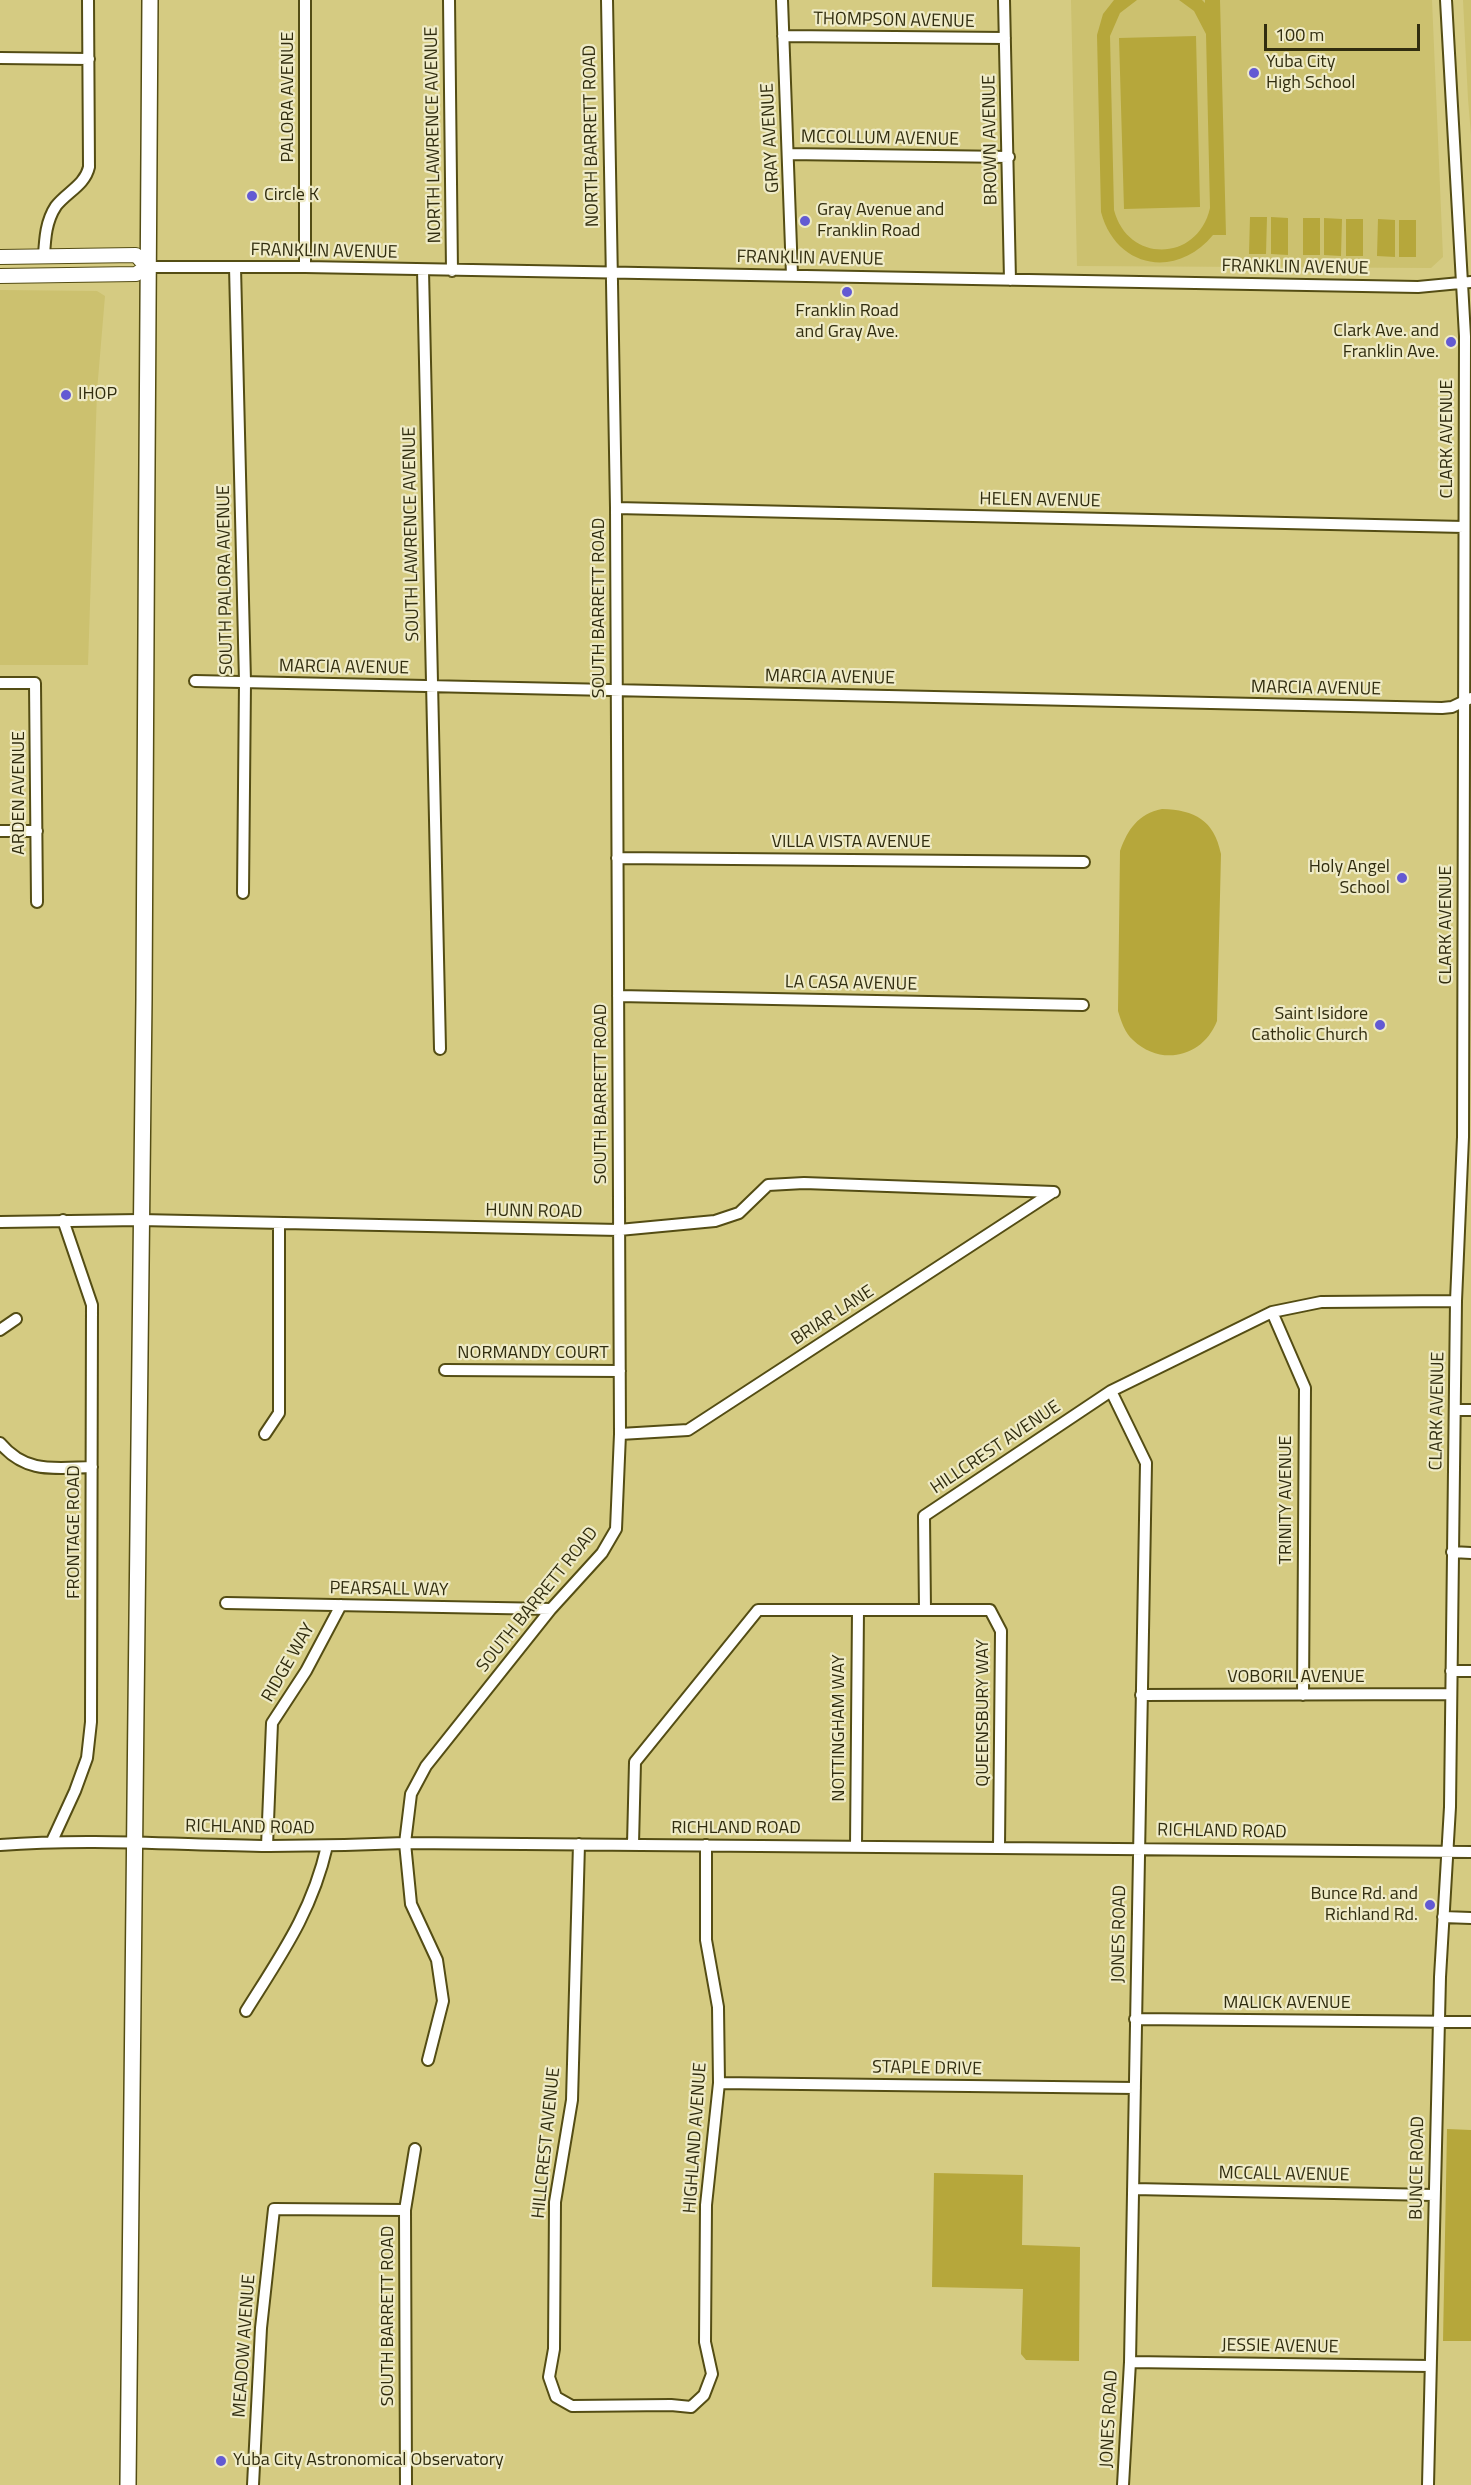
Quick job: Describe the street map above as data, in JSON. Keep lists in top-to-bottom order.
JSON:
{
  "streets": {
    "street": [
      "THOMPSON AVENUE",
      "PALORA AVENUE",
      "NORTH LAWRENCE AVENUE",
      "NORTH BARRETT ROAD",
      "GRAY AVENUE",
      "MCCOLLUM AVENUE",
      "BROWN AVENUE",
      "FRANKLIN AVENUE",
      "CLARK AVENUE",
      "HELEN AVENUE",
      "SOUTH LAWRENCE AVENUE",
      "SOUTH PALORA AVENUE",
      "SOUTH BARRETT ROAD",
      "MARCIA AVENUE",
      "ARDEN AVENUE",
      "VILLA VISTA AVENUE",
      "LA CASA AVENUE",
      "HUNN ROAD",
      "BRIAR LANE",
      "NORMANDY COURT",
      "HILLCREST AVENUE",
      "TRINITY AVENUE",
      "FRONTAGE ROAD",
      "PEARSALL WAY",
      "RIDGE WAY",
      "VOBORIL AVENUE",
      "QUEENSBURY WAY",
      "NOTTINGHAM WAY",
      "RICHLAND ROAD",
      "JONES ROAD",
      "MALICK AVENUE",
      "STAPLE DRIVE",
      "HIGHLAND AVENUE",
      "BUNCE ROAD",
      "MCCALL AVENUE",
      "MEADOW AVENUE",
      "JESSIE AVENUE"
    ]
  },
  "crossings": [
    ["THOMPSON AVENUE", "GRAY AVENUE"],
    ["THOMPSON AVENUE", "BROWN AVENUE"],
    ["PALORA AVENUE", "FRANKLIN AVENUE"],
    ["NORTH LAWRENCE AVENUE", "FRANKLIN AVENUE"],
    ["NORTH BARRETT ROAD", "FRANKLIN AVENUE"],
    ["NORTH BARRETT ROAD", "SOUTH BARRETT ROAD"],
    ["GRAY AVENUE", "MCCOLLUM AVENUE"],
    ["GRAY AVENUE", "FRANKLIN AVENUE"],
    ["MCCOLLUM AVENUE", "BROWN AVENUE"],
    ["BROWN AVENUE", "FRANKLIN AVENUE"],
    ["FRANKLIN AVENUE", "CLARK AVENUE"],
    ["FRANKLIN AVENUE", "SOUTH LAWRENCE AVENUE"],
    ["FRANKLIN AVENUE", "SOUTH PALORA AVENUE"],
    ["FRANKLIN AVENUE", "SOUTH BARRETT ROAD"],
    ["CLARK AVENUE", "HELEN AVENUE"],
    ["CLARK AVENUE", "MARCIA AVENUE"],
    ["CLARK AVENUE", "HILLCREST AVENUE"],
    ["CLARK AVENUE", "VOBORIL AVENUE"],
    ["CLARK AVENUE", "RICHLAND ROAD"],
    ["CLARK AVENUE", "BUNCE ROAD"],
    ["HELEN AVENUE", "SOUTH BARRETT ROAD"],
    ["SOUTH LAWRENCE AVENUE", "MARCIA AVENUE"],
    ["SOUTH PALORA AVENUE", "MARCIA AVENUE"],
    ["SOUTH BARRETT ROAD", "MARCIA AVENUE"],
    ["SOUTH BARRETT ROAD", "VILLA VISTA AVENUE"],
    ["SOUTH BARRETT ROAD", "LA CASA AVENUE"],
    ["SOUTH BARRETT ROAD", "HUNN ROAD"],
    ["SOUTH BARRETT ROAD", "BRIAR LANE"],
    ["SOUTH BARRETT ROAD", "NORMANDY COURT"],
    ["SOUTH BARRETT ROAD", "PEARSALL WAY"],
    ["SOUTH BARRETT ROAD", "RICHLAND ROAD"],
    ["SOUTH BARRETT ROAD", "MEADOW AVENUE"],
    ["HUNN ROAD", "BRIAR LANE"],
    ["HUNN ROAD", "FRONTAGE ROAD"],
    ["HILLCREST AVENUE", "TRINITY AVENUE"],
    ["HILLCREST AVENUE", "QUEENSBURY WAY"],
    ["HILLCREST AVENUE", "RICHLAND ROAD"],
    ["HILLCREST AVENUE", "JONES ROAD"],
    ["HILLCREST AVENUE", "HIGHLAND AVENUE"],
    ["TRINITY AVENUE", "VOBORIL AVENUE"],
    ["FRONTAGE ROAD", "RICHLAND ROAD"],
    ["PEARSALL WAY", "RIDGE WAY"],
    ["RIDGE WAY", "RICHLAND ROAD"],
    ["VOBORIL AVENUE", "JONES ROAD"],
    ["QUEENSBURY WAY", "RICHLAND ROAD"],
    ["NOTTINGHAM WAY", "RICHLAND ROAD"],
    ["RICHLAND ROAD", "JONES ROAD"],
    ["RICHLAND ROAD", "HIGHLAND AVENUE"],
    ["RICHLAND ROAD", "BUNCE ROAD"],
    ["JONES ROAD", "MALICK AVENUE"],
    ["JONES ROAD", "STAPLE DRIVE"],
    ["JONES ROAD", "MCCALL AVENUE"],
    ["JONES ROAD", "JESSIE AVENUE"],
    ["MALICK AVENUE", "BUNCE ROAD"],
    ["STAPLE DRIVE", "HIGHLAND AVENUE"],
    ["BUNCE ROAD", "MCCALL AVENUE"],
    ["BUNCE ROAD", "JESSIE AVENUE"]
  ],
  "places": [
    "Yuba City High School",
    "Circle K",
    "Gray Avenue and Franklin Road",
    "Franklin Road and Gray Ave.",
    "Clark Ave. and Franklin Ave.",
    "IHOP",
    "Holy Angel School",
    "Saint Isidore Catholic Church",
    "Bunce Rd. and Richland Rd.",
    "Yuba City Astronomical Observatory"
  ],
  "scale_bar": "100 m"
}
